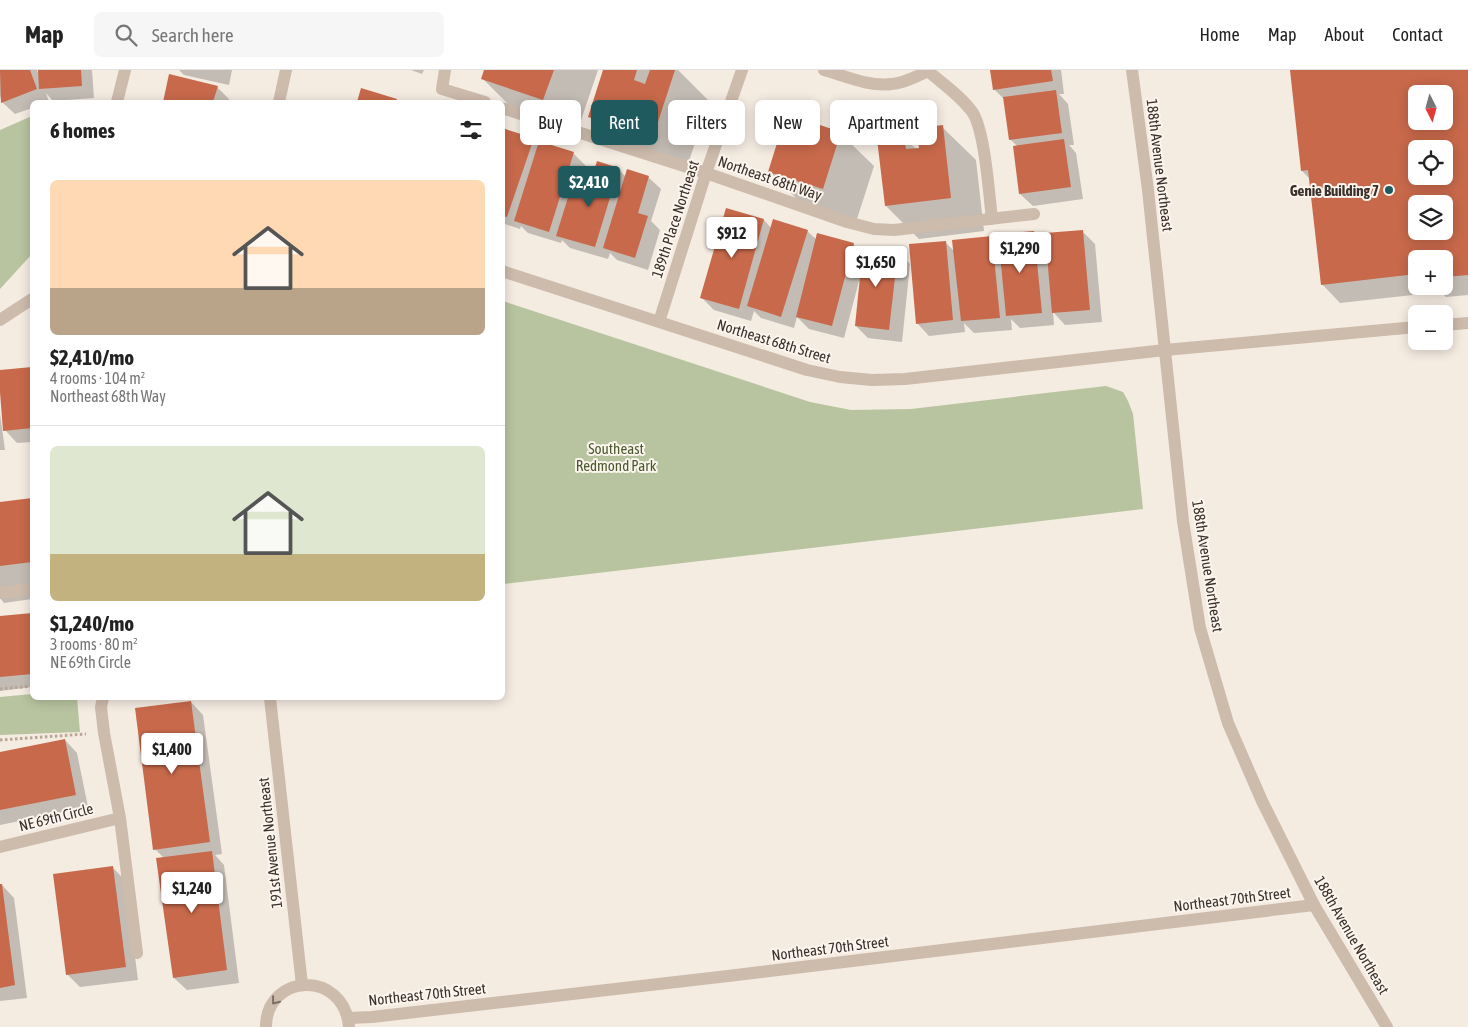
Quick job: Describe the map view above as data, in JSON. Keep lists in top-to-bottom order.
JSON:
{
  "streets": {
    "street": [
      "188th Avenue Northeast",
      "Northeast 68th Way",
      "189th Place Northeast",
      "Northeast 68th Street",
      "NE 69th Circle",
      "191st Avenue Northeast",
      "Northeast 70th Street"
    ]
  },
  "crossings": [
    ["188th Avenue Northeast", "Northeast 68th Street"],
    ["188th Avenue Northeast", "Northeast 70th Street"],
    ["Northeast 68th Way", "189th Place Northeast"],
    ["189th Place Northeast", "Northeast 68th Street"]
  ],
  "parks": ["Southeast Redmond Park"],
  "places": ["Genie Building 7"],
  "north": "bottom",
  "page": {
    "header": "Map",
    "search": "Search here",
    "nav": [
      "Home",
      "Map",
      "About",
      "Contact"
    ],
    "map_buttons": ["+", "−"],
    "chip": [
      "Buy",
      "Rent",
      "Filters",
      "New",
      "Apartment"
    ],
    "heading": "6 homes",
    "list": [
      {
        "name": "$2,410/mo",
        "note": "4 rooms · 104 m² · Northeast 68th Way"
      },
      {
        "name": "$1,240/mo",
        "note": "3 rooms · 80 m² · NE 69th Circle"
      }
    ],
    "price": [
      "$2,410",
      "$912",
      "$1,290",
      "$1,650",
      "$1,400",
      "$1,240"
    ]
  }
}
